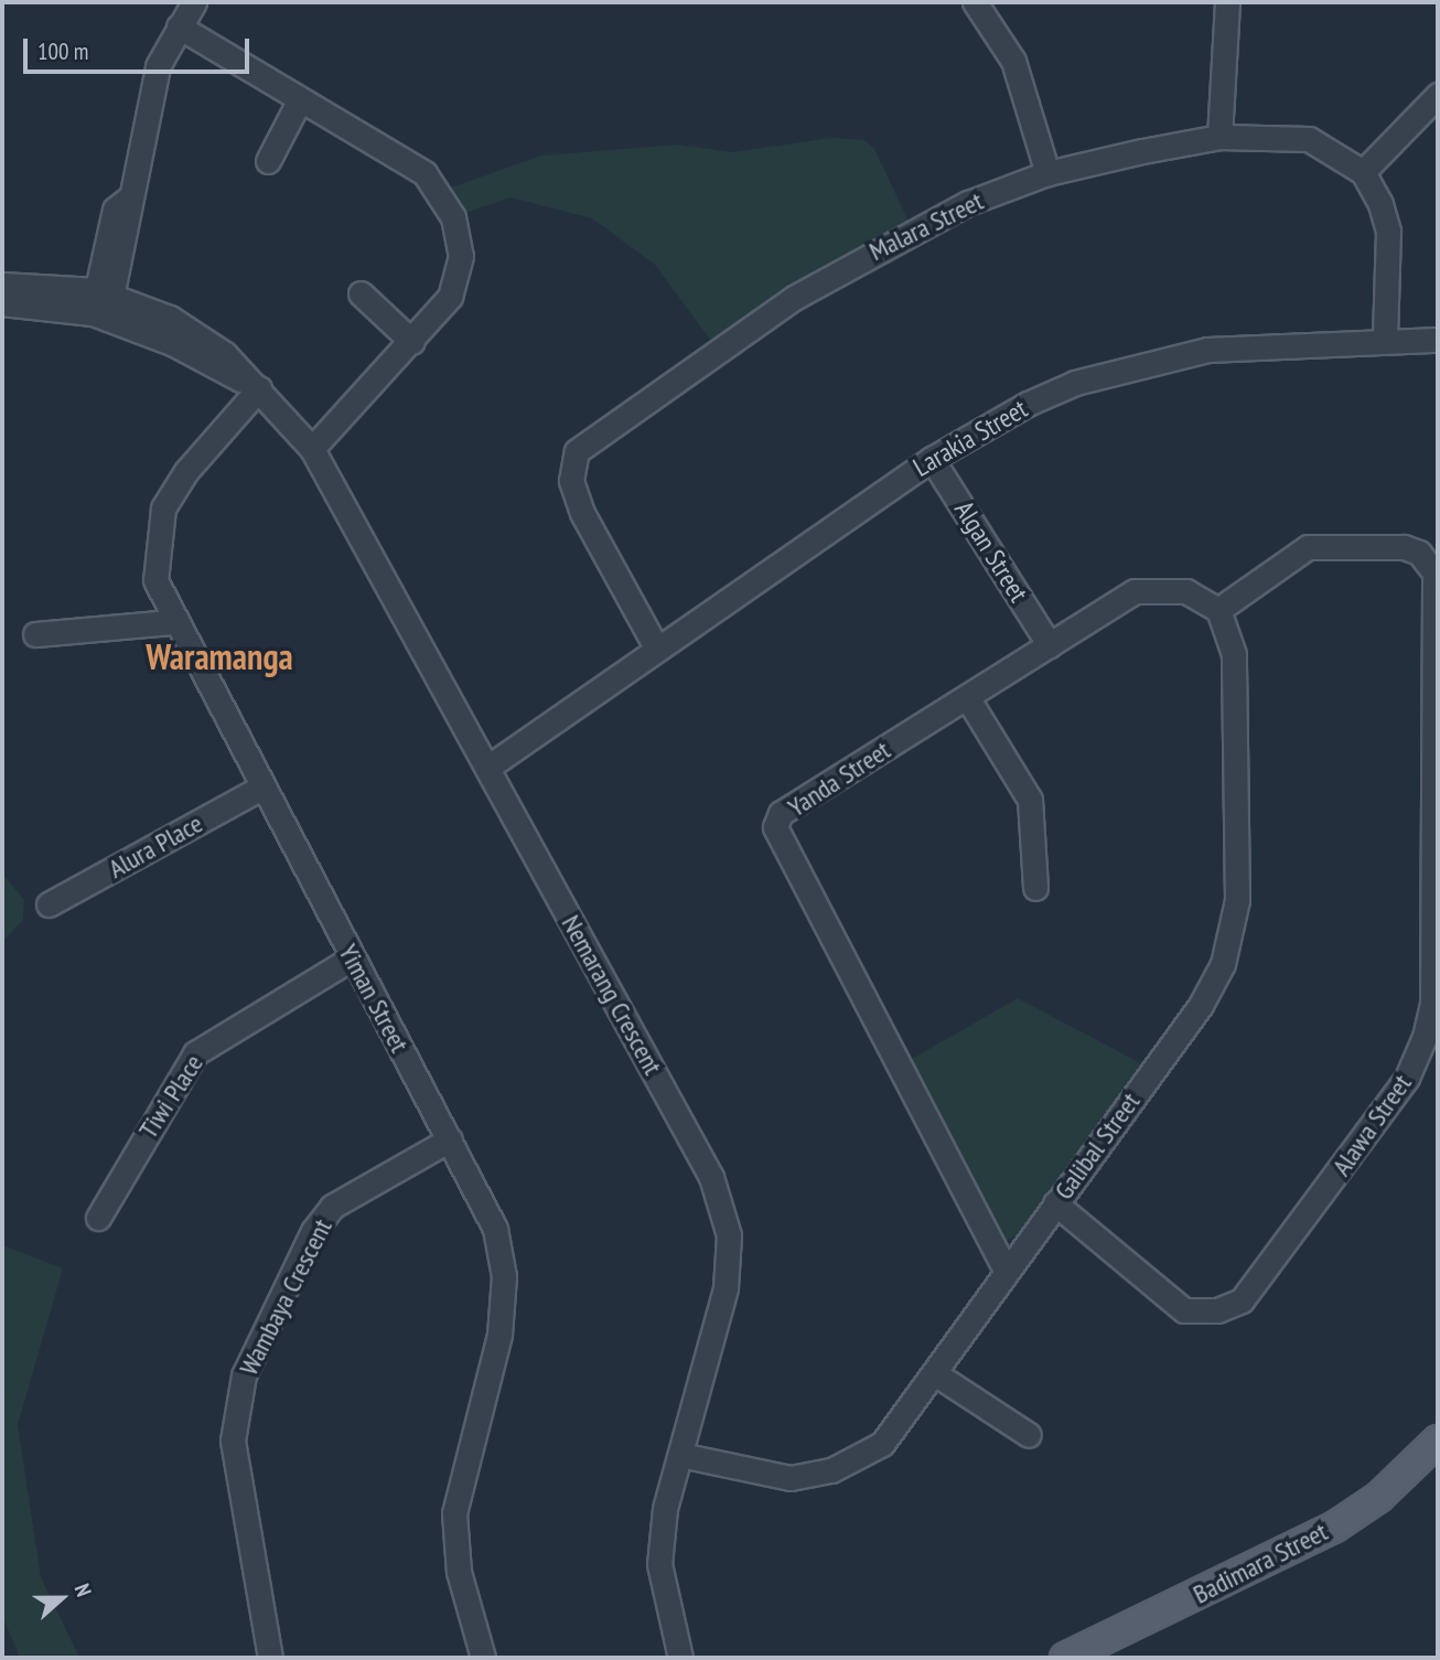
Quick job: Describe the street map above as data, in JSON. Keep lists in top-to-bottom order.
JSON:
{
  "streets": {
    "main road": ["Badimara Street"],
    "street": [
      "Malara Street",
      "Larakia Street",
      "Algan Street",
      "Yanda Street",
      "Alura Place",
      "Nemarang Crescent",
      "Yiman Street",
      "Tiwi Place",
      "Alawa Street",
      "Galibal Street",
      "Wambaya Crescent"
    ]
  },
  "crossings": [
    ["Malara Street", "Larakia Street"],
    ["Larakia Street", "Algan Street"],
    ["Larakia Street", "Nemarang Crescent"],
    ["Algan Street", "Yanda Street"],
    ["Yanda Street", "Alawa Street"],
    ["Yanda Street", "Galibal Street"],
    ["Alura Place", "Yiman Street"],
    ["Nemarang Crescent", "Yiman Street"],
    ["Nemarang Crescent", "Galibal Street"],
    ["Yiman Street", "Tiwi Place"],
    ["Yiman Street", "Wambaya Crescent"],
    ["Alawa Street", "Galibal Street"]
  ],
  "districts": ["Waramanga"],
  "scale_bar": "100 m",
  "north": "right"
}
